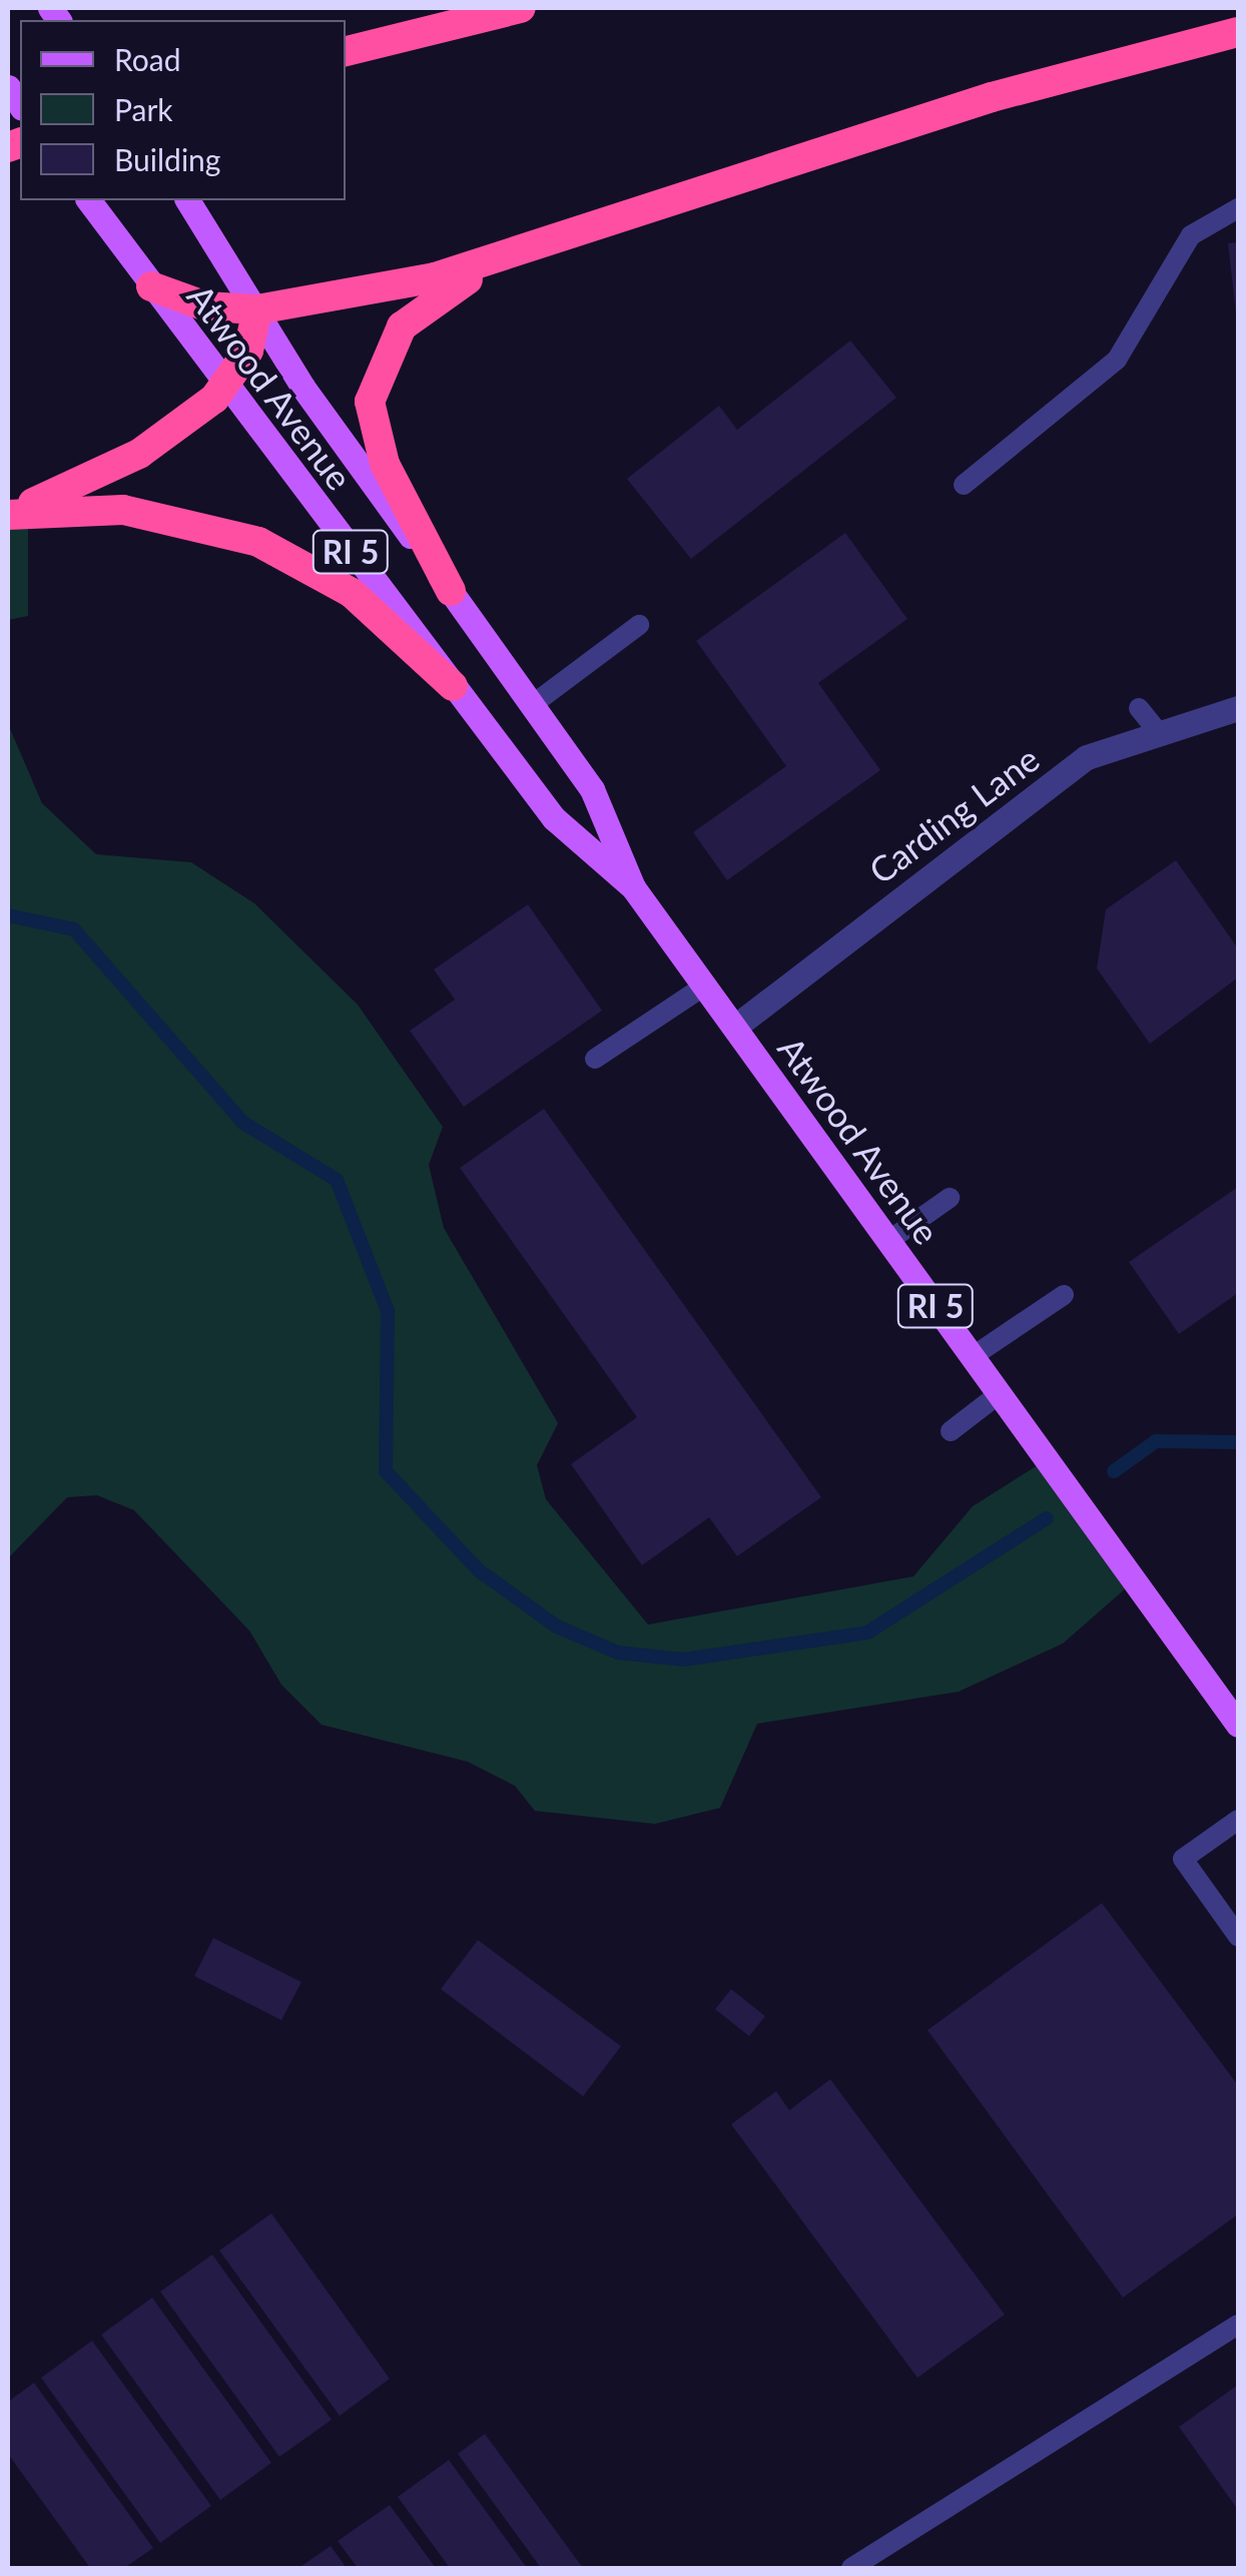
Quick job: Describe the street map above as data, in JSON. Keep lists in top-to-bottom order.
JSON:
{
  "streets": {
    "main road": ["Atwood Avenue", "RI 5"],
    "street": ["Carding Lane"]
  },
  "crossings": [
    ["Atwood Avenue", "Carding Lane"]
  ],
  "legend": ["Road", "Park", "Building"]
}
